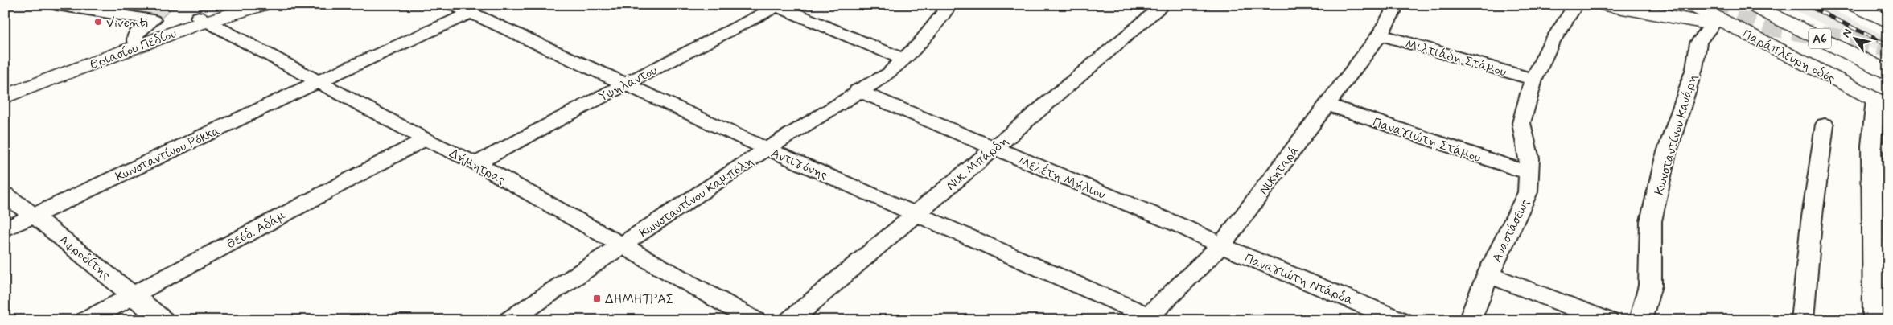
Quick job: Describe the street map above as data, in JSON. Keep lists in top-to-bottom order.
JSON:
{
  "streets": {
    "main road": ["Α6", "Θριασίου Πεδίου", "Παράπλευρη οδός"],
    "street": [
      "Μιλτιάδη Στάμου",
      "Υψηλάντου",
      "Κωνσταντίνου Κανάρη",
      "Παναγιώτη Στάμου",
      "Κωνσταντίνου Ρόκκα",
      "Νικ. Μπάρδη",
      "Αντιγόνης",
      "Δήμητρας",
      "Νικηταρά",
      "Μελέτη Μήλιου",
      "Κωνσταντίνου Καμπόλη",
      "Θεόδ. Αδάμ",
      "Αναστάσεως",
      "Αφροδίτης",
      "Παναγιώτη Ντάρδα"
    ]
  },
  "crossings": [
    ["Θριασίου Πεδίου", "Δήμητρας"],
    ["Παράπλευρη οδός", "Κωνσταντίνου Κανάρη"],
    ["Μιλτιάδη Στάμου", "Νικηταρά"],
    ["Μιλτιάδη Στάμου", "Αναστάσεως"],
    ["Υψηλάντου", "Αντιγόνης"],
    ["Υψηλάντου", "Δήμητρας"],
    ["Παναγιώτη Στάμου", "Νικηταρά"],
    ["Παναγιώτη Στάμου", "Αναστάσεως"],
    ["Κωνσταντίνου Ρόκκα", "Αντιγόνης"],
    ["Κωνσταντίνου Ρόκκα", "Δήμητρας"],
    ["Κωνσταντίνου Ρόκκα", "Αφροδίτης"],
    ["Νικ. Μπάρδη", "Αντιγόνης"],
    ["Νικ. Μπάρδη", "Μελέτη Μήλιου"],
    ["Αντιγόνης", "Νικηταρά"],
    ["Αντιγόνης", "Κωνσταντίνου Καμπόλη"],
    ["Δήμητρας", "Κωνσταντίνου Καμπόλη"],
    ["Δήμητρας", "Θεόδ. Αδάμ"],
    ["Νικηταρά", "Μελέτη Μήλιου"],
    ["Νικηταρά", "Παναγιώτη Ντάρδα"],
    ["Μελέτη Μήλιου", "Κωνσταντίνου Καμπόλη"],
    ["Μελέτη Μήλιου", "Παναγιώτη Ντάρδα"],
    ["Θεόδ. Αδάμ", "Αφροδίτης"]
  ],
  "places": {
    "other": ["Viventi"],
    "transit": ["ΔΗΜΗΤΡΑΣ"]
  },
  "north": "top left"
}
